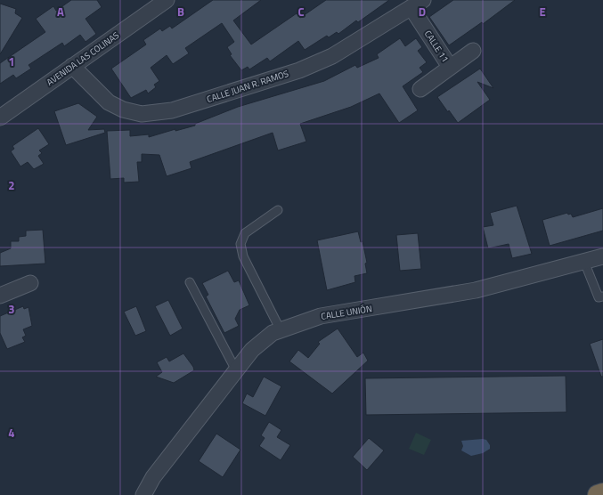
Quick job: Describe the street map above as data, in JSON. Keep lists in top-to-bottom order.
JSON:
{
  "streets": {
    "street": [
      "CALLE 11",
      "AVENIDA LAS COLINAS",
      "CALLE JUAN R. RAMOS",
      "CALLE UNIÓN"
    ]
  },
  "crossings": [
    ["CALLE 11", "CALLE JUAN R. RAMOS"],
    ["AVENIDA LAS COLINAS", "CALLE JUAN R. RAMOS"]
  ],
  "grid": {
    "columns": [
      "A",
      "B",
      "C",
      "D",
      "E"
    ],
    "rows": [
      "1",
      "2",
      "3",
      "4"
    ]
  }
}
